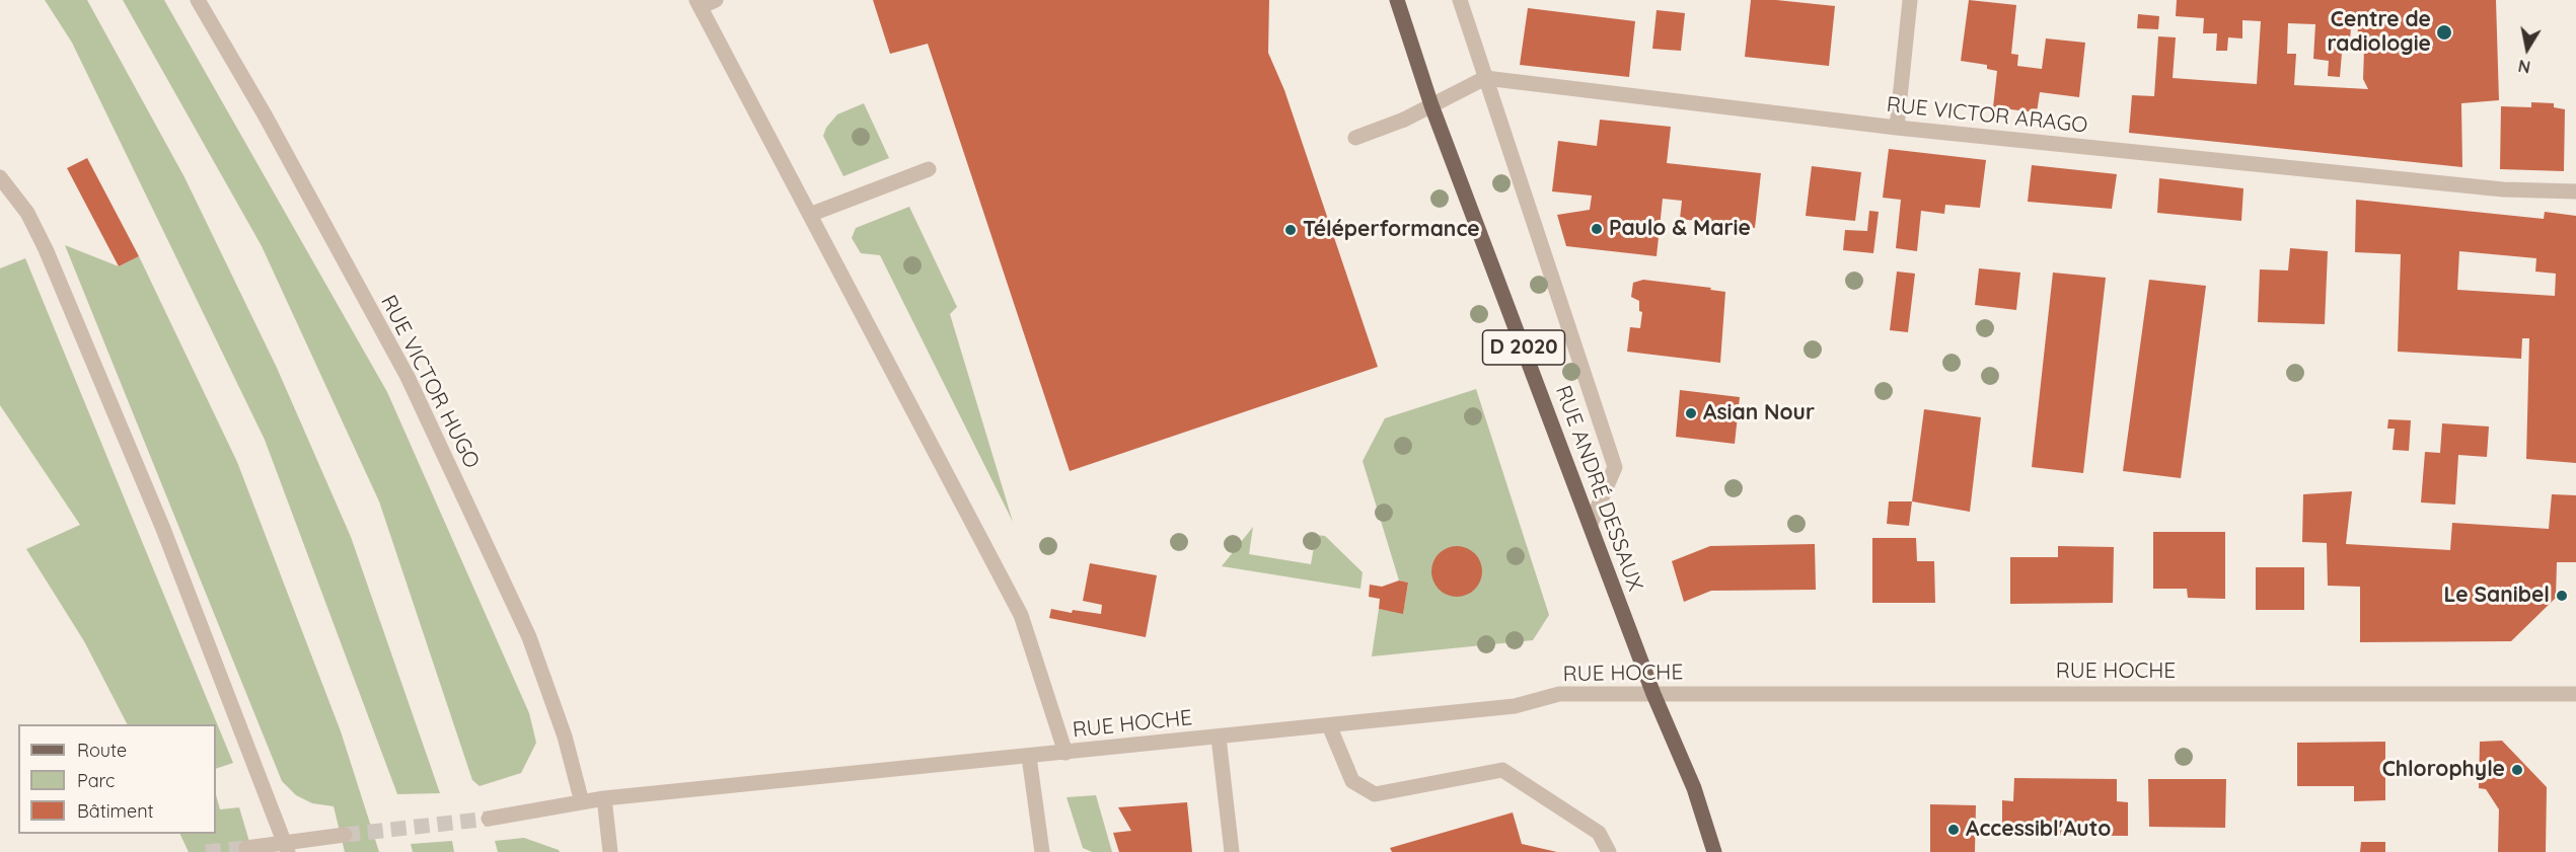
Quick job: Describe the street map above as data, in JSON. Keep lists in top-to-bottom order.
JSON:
{
  "streets": {
    "main road": ["D 2020", "RUE ANDRÉ DESSAUX"],
    "street": ["RUE VICTOR ARAGO", "RUE VICTOR HUGO", "RUE HOCHE"]
  },
  "crossings": [
    ["RUE VICTOR HUGO", "RUE HOCHE"],
    ["RUE ANDRÉ DESSAUX", "RUE HOCHE"]
  ],
  "places": [
    "Centre de radiologie",
    "Paulo & Marie",
    "Téléperformance",
    "Asian Nour",
    "Le Sanibel",
    "Chlorophyle",
    "Accessibl'Auto"
  ],
  "legend": ["Route", "Parc", "Bâtiment"],
  "north": "bottom"
}
